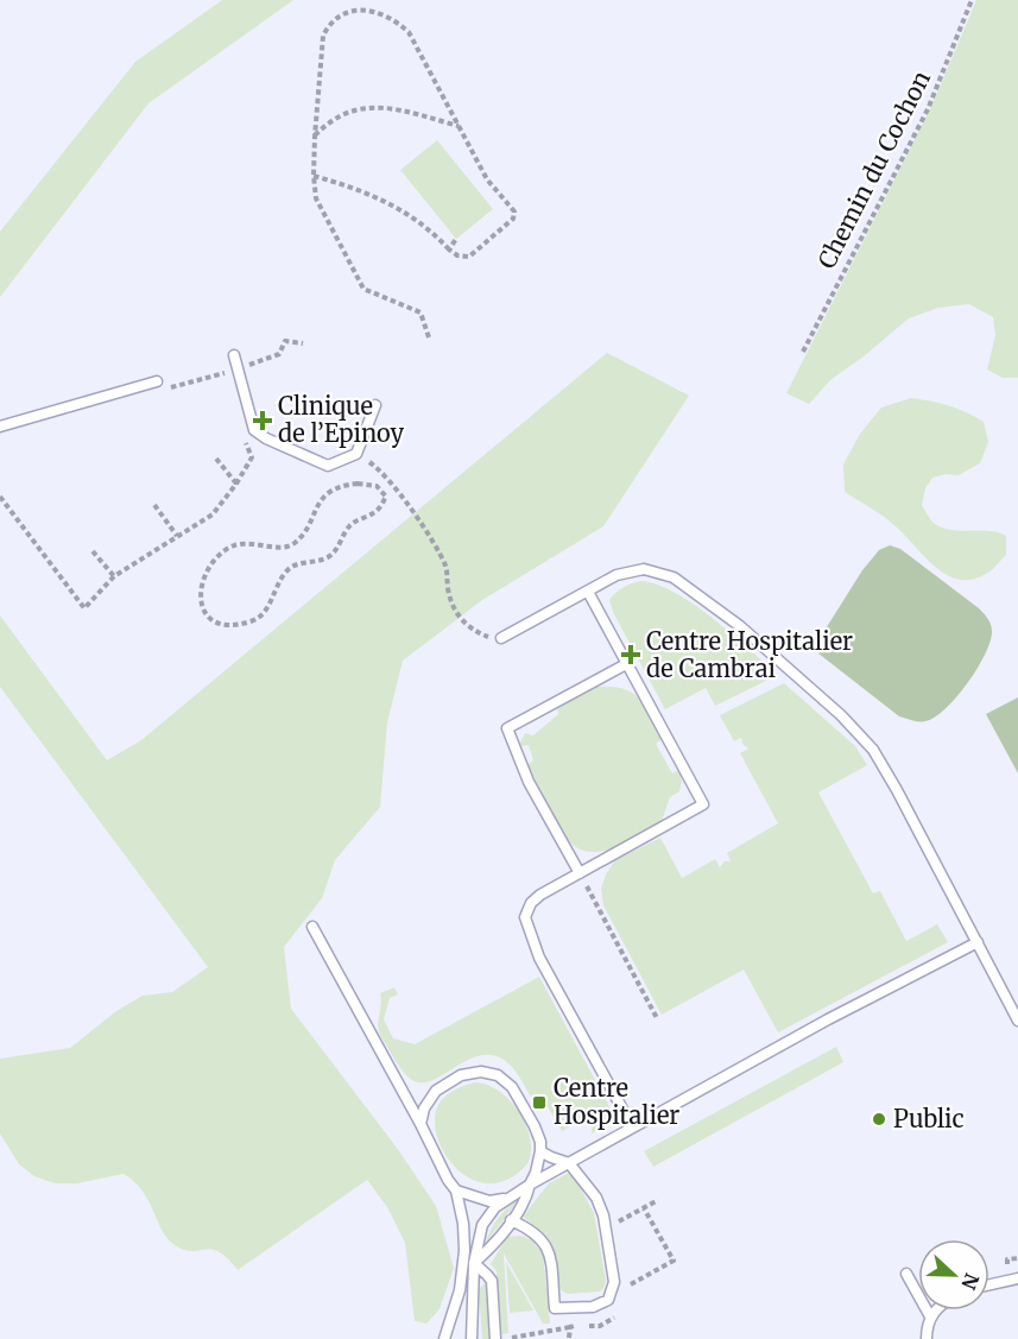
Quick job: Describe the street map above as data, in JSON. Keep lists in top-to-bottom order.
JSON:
{
  "streets": {
    "path": ["Chemin du Cochon"]
  },
  "places": {
    "health": ["Clinique de l’Epinoy", "Centre Hospitalier de Cambrai"],
    "transit": ["Centre Hospitalier"],
    "other": ["Public"]
  },
  "north": "right"
}
